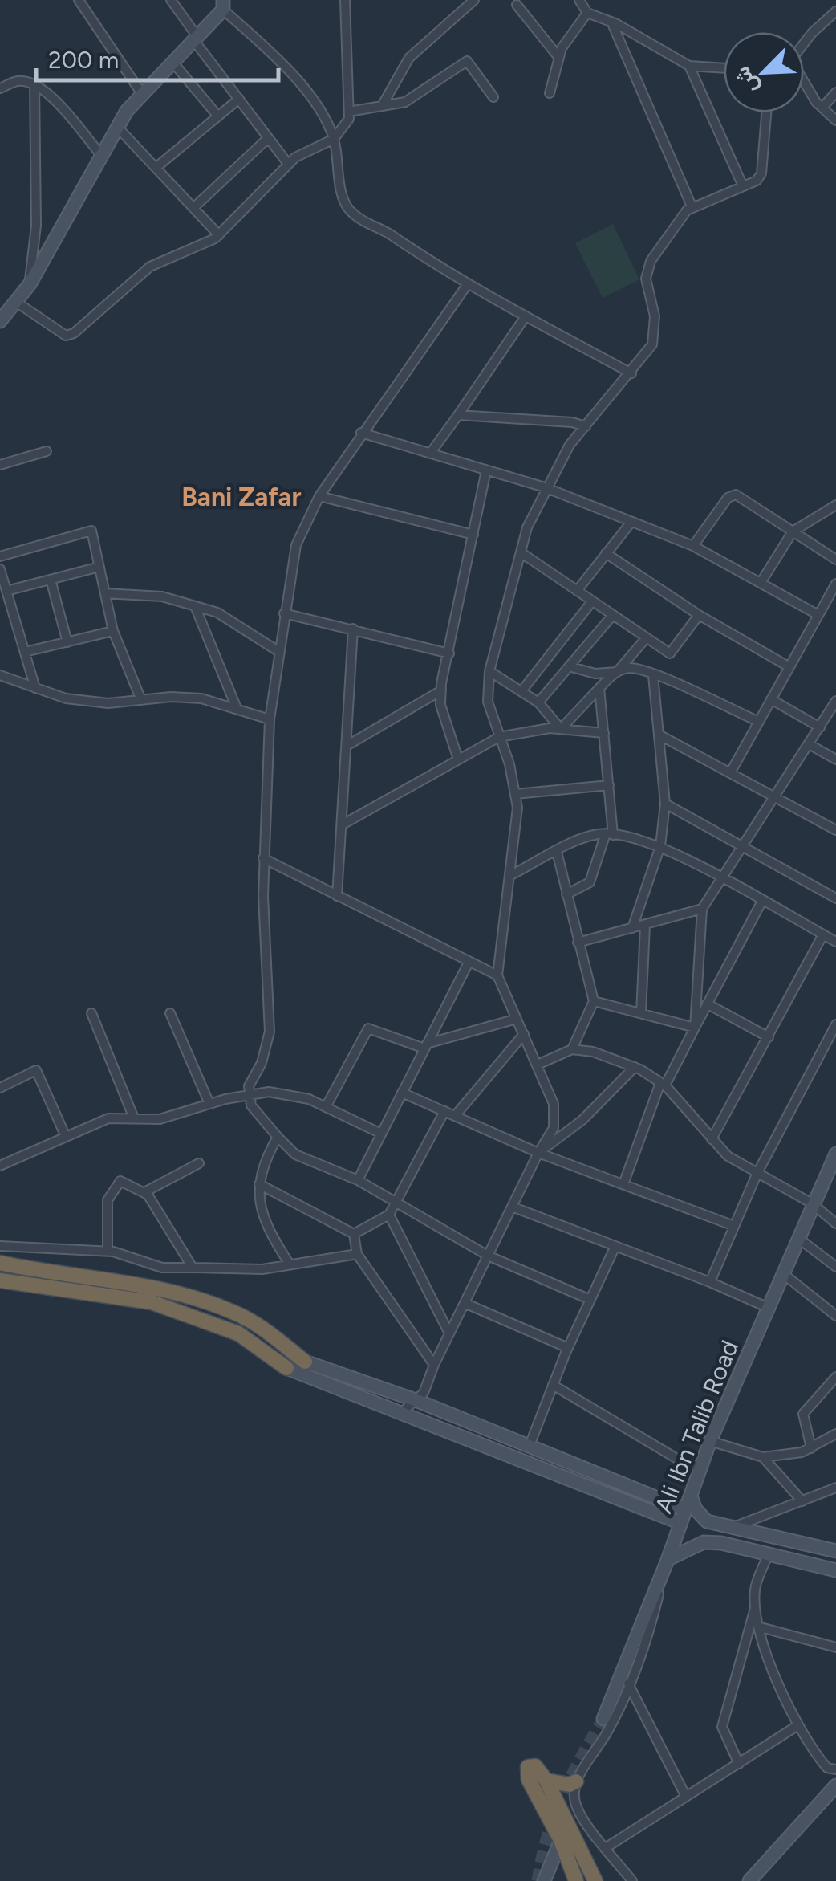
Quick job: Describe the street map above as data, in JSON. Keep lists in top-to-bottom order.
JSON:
{
  "streets": {
    "main road": ["Ali Ibn Talib Road"]
  },
  "districts": ["Bani Zafar"],
  "scale_bar": "200 m",
  "north": "bottom left"
}
